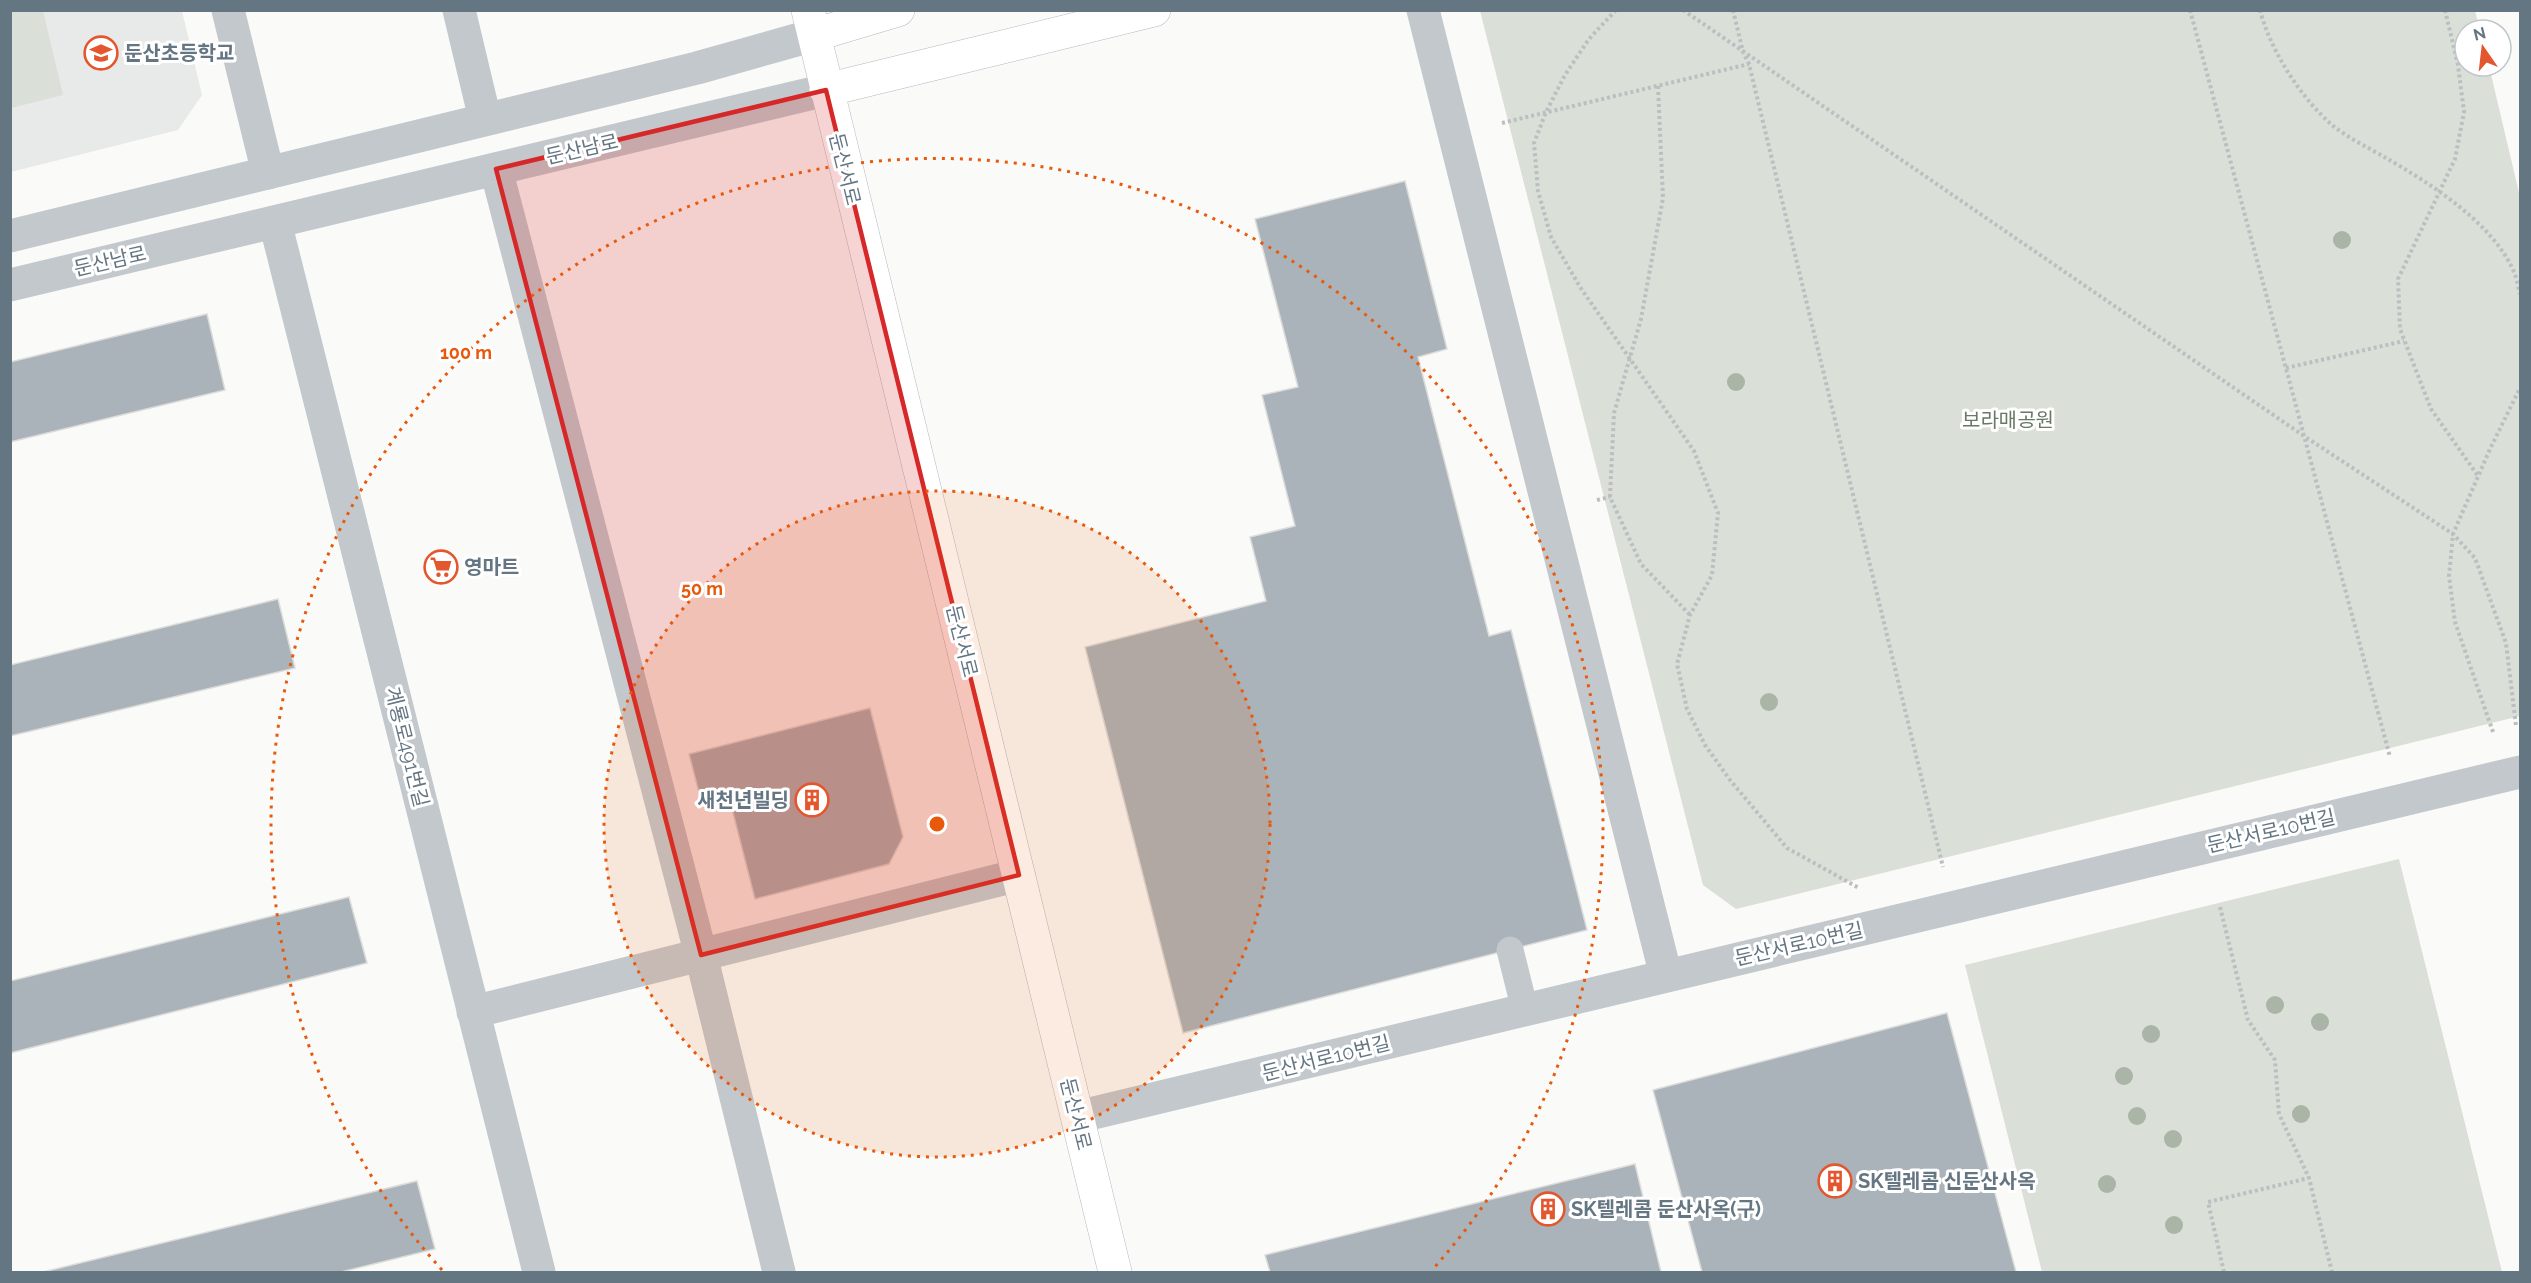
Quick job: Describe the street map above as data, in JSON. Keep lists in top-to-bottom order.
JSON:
{
  "streets": {
    "main road": ["둔산남로", "둔산서로"],
    "street": ["계룡로491번길", "둔산서로10번길"]
  },
  "crossings": [
    ["둔산남로", "둔산서로"],
    ["둔산남로", "계룡로491번길"],
    ["둔산서로", "둔산서로10번길"]
  ],
  "parks": ["보라매공원"],
  "places": {
    "school or university": ["둔산초등학교"],
    "supermarket": ["영마트"],
    "building": ["새천년빌딩", "SK텔레콤 신둔산사옥", "SK텔레콤 둔산사옥(구)"]
  },
  "north": "top",
  "rings": ["100 m", "50 m"]
}
